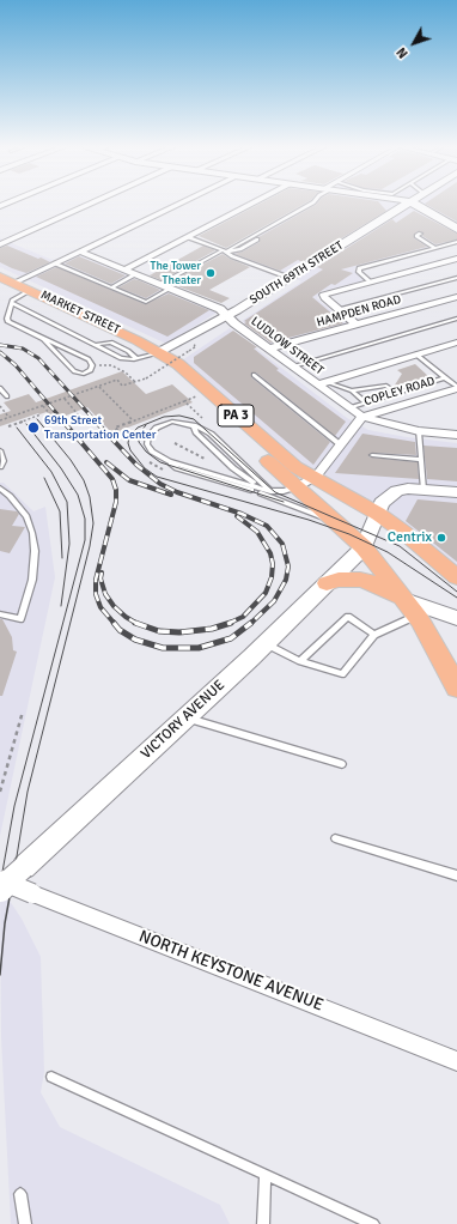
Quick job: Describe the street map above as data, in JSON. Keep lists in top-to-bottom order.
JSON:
{
  "streets": {
    "main road": ["MARKET STREET", "PA 3"],
    "street": [
      "SOUTH 69TH STREET",
      "HAMPDEN ROAD",
      "LUDLOW STREET",
      "COPLEY ROAD",
      "VICTORY AVENUE",
      "NORTH KEYSTONE AVENUE"
    ]
  },
  "crossings": [
    ["SOUTH 69TH STREET", "MARKET STREET"],
    ["SOUTH 69TH STREET", "LUDLOW STREET"],
    ["HAMPDEN ROAD", "LUDLOW STREET"],
    ["MARKET STREET", "COPLEY ROAD"],
    ["MARKET STREET", "PA 3"],
    ["LUDLOW STREET", "COPLEY ROAD"],
    ["COPLEY ROAD", "PA 3"],
    ["PA 3", "VICTORY AVENUE"],
    ["VICTORY AVENUE", "NORTH KEYSTONE AVENUE"]
  ],
  "places": ["The Tower Theater", "69th Street Transportation Center", "Centrix"],
  "north": "bottom left"
}
